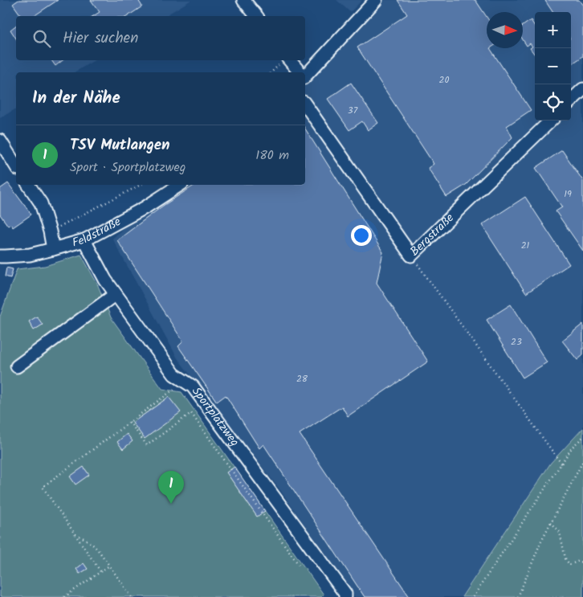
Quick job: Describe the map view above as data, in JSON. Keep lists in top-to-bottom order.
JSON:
{
  "streets": {
    "street": ["Feldstraße", "Bergstraße", "Sportplatzweg"]
  },
  "crossings": [
    ["Feldstraße", "Sportplatzweg"]
  ],
  "house_numbers": [
    "20",
    "37",
    "19",
    "21",
    "23",
    "28"
  ],
  "north": "right",
  "page": {
    "map_buttons": ["+", "−"],
    "search": "Hier suchen",
    "heading": "In der Nähe",
    "list": [
      {
        "mark": "1",
        "name": "TSV Mutlangen",
        "note": "Sport · Sportplatzweg",
        "value": "180 m"
      }
    ],
    "pins": "1"
  }
}
